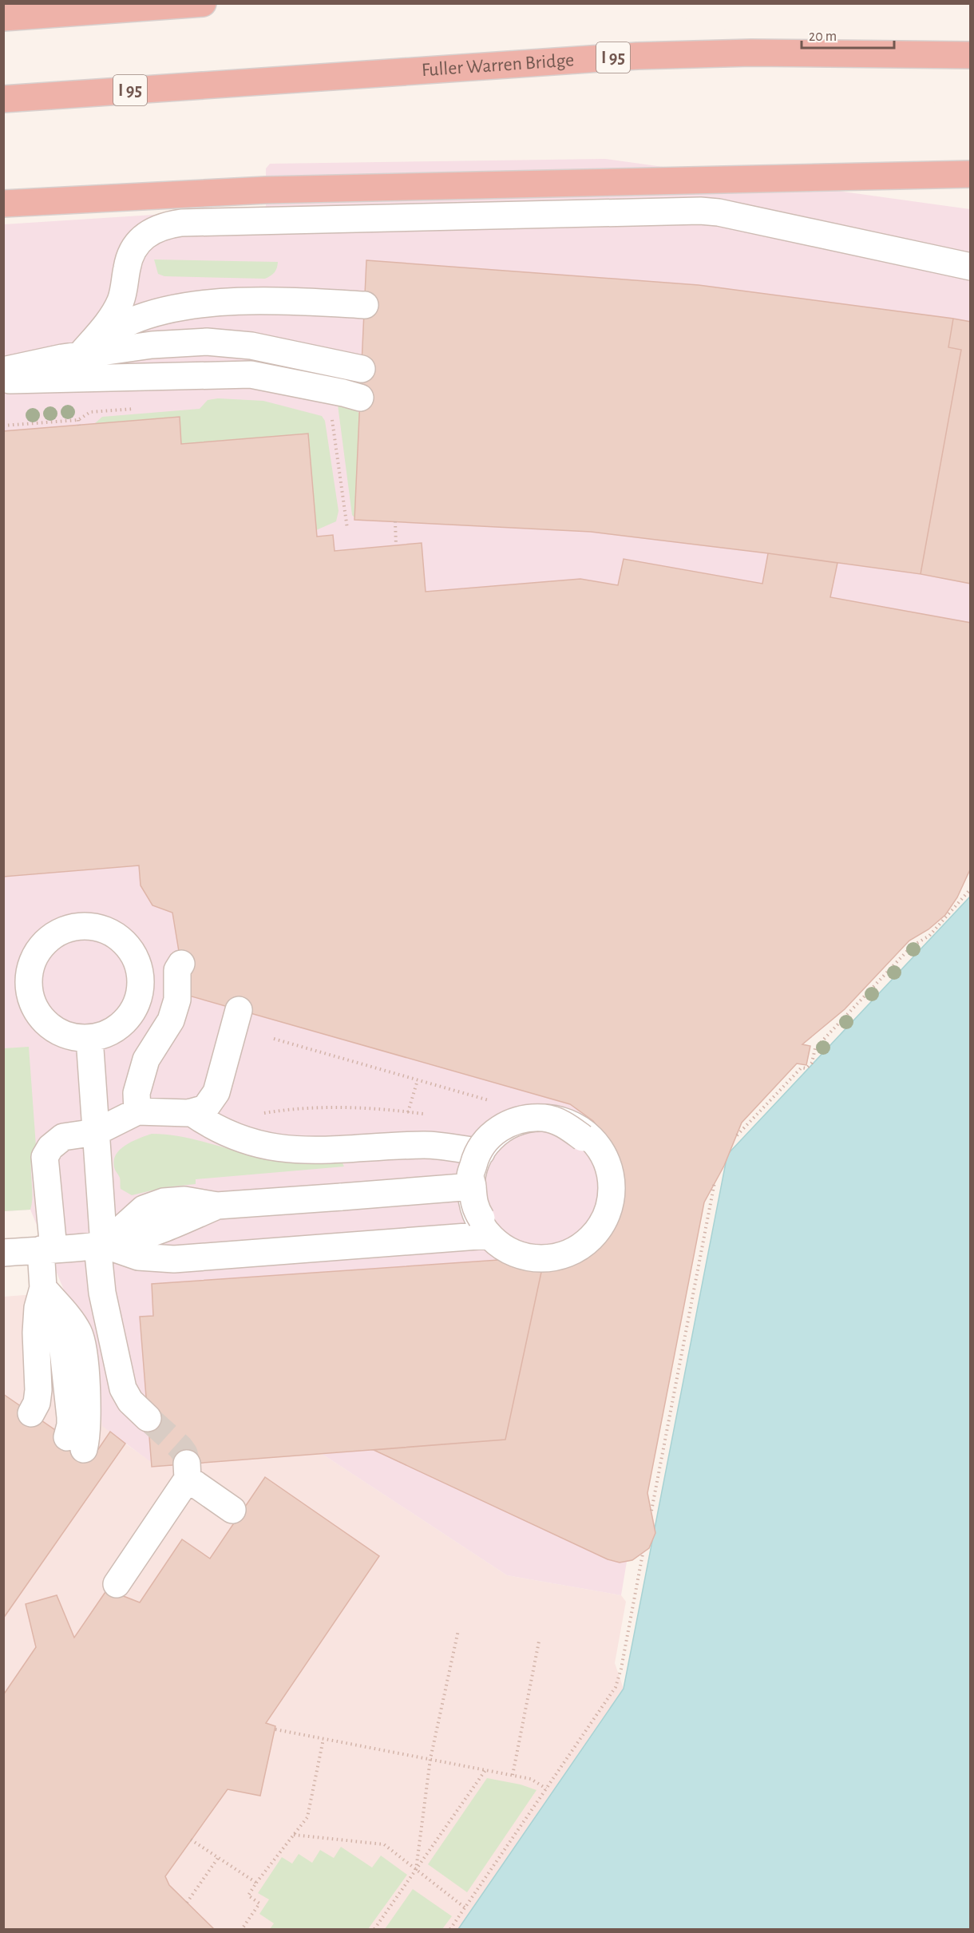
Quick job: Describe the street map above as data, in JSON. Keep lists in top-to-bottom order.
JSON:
{
  "streets": {
    "highway": ["I 95", "Fuller Warren Bridge"]
  },
  "scale_bar": "20 m"
}
